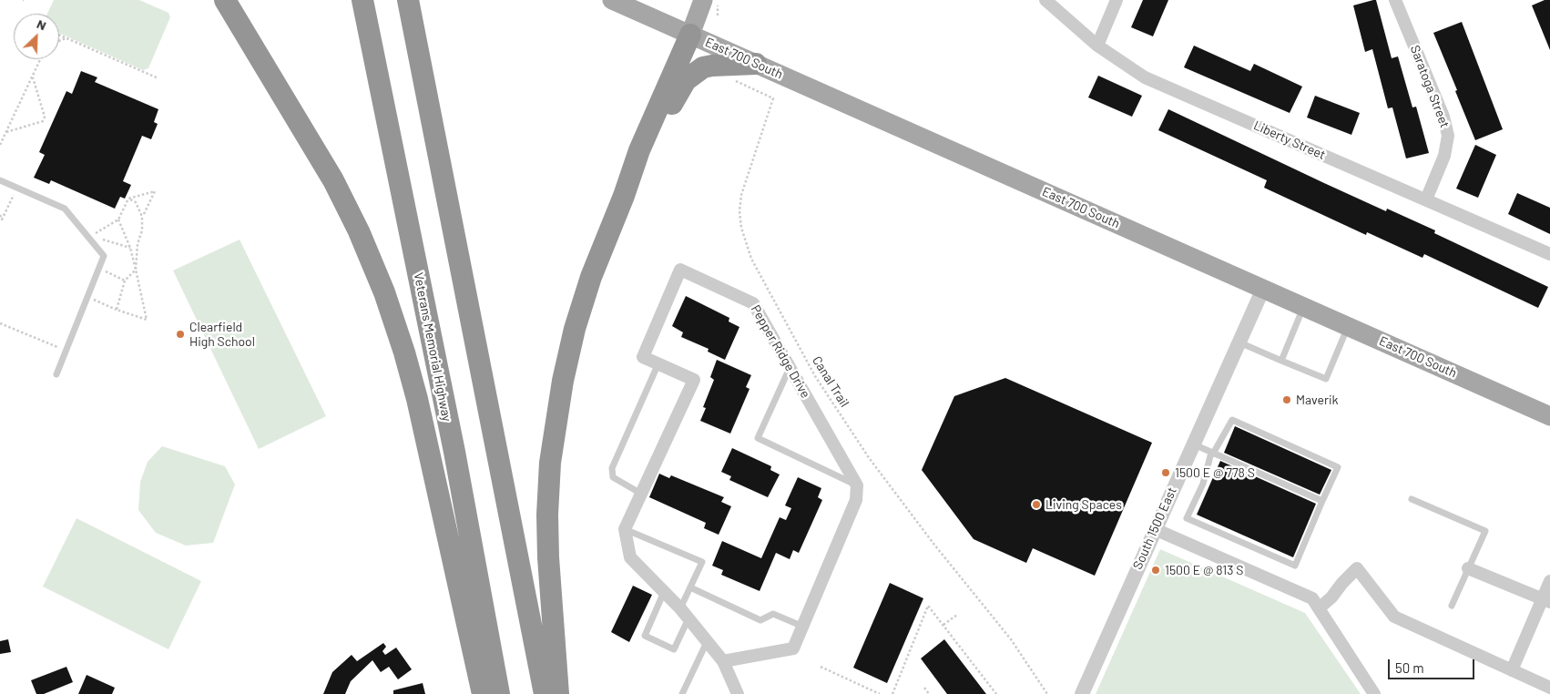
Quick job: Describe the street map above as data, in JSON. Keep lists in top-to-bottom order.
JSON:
{
  "streets": {
    "highway": ["Veterans Memorial Highway"],
    "main road": ["East 700 South"],
    "street": [
      "Saratoga Street",
      "Liberty Street",
      "Pepper Ridge Drive",
      "South 1500 East"
    ],
    "path": ["Canal Trail"]
  },
  "crossings": [
    ["East 700 South", "South 1500 East"],
    ["Saratoga Street", "Liberty Street"]
  ],
  "places": [
    "Clearfield High School",
    "Maverik",
    "1500 E @ 778 S",
    "Living Spaces",
    "1500 E @ 813 S"
  ],
  "scale_bar": "50 m",
  "north": "top right"
}
